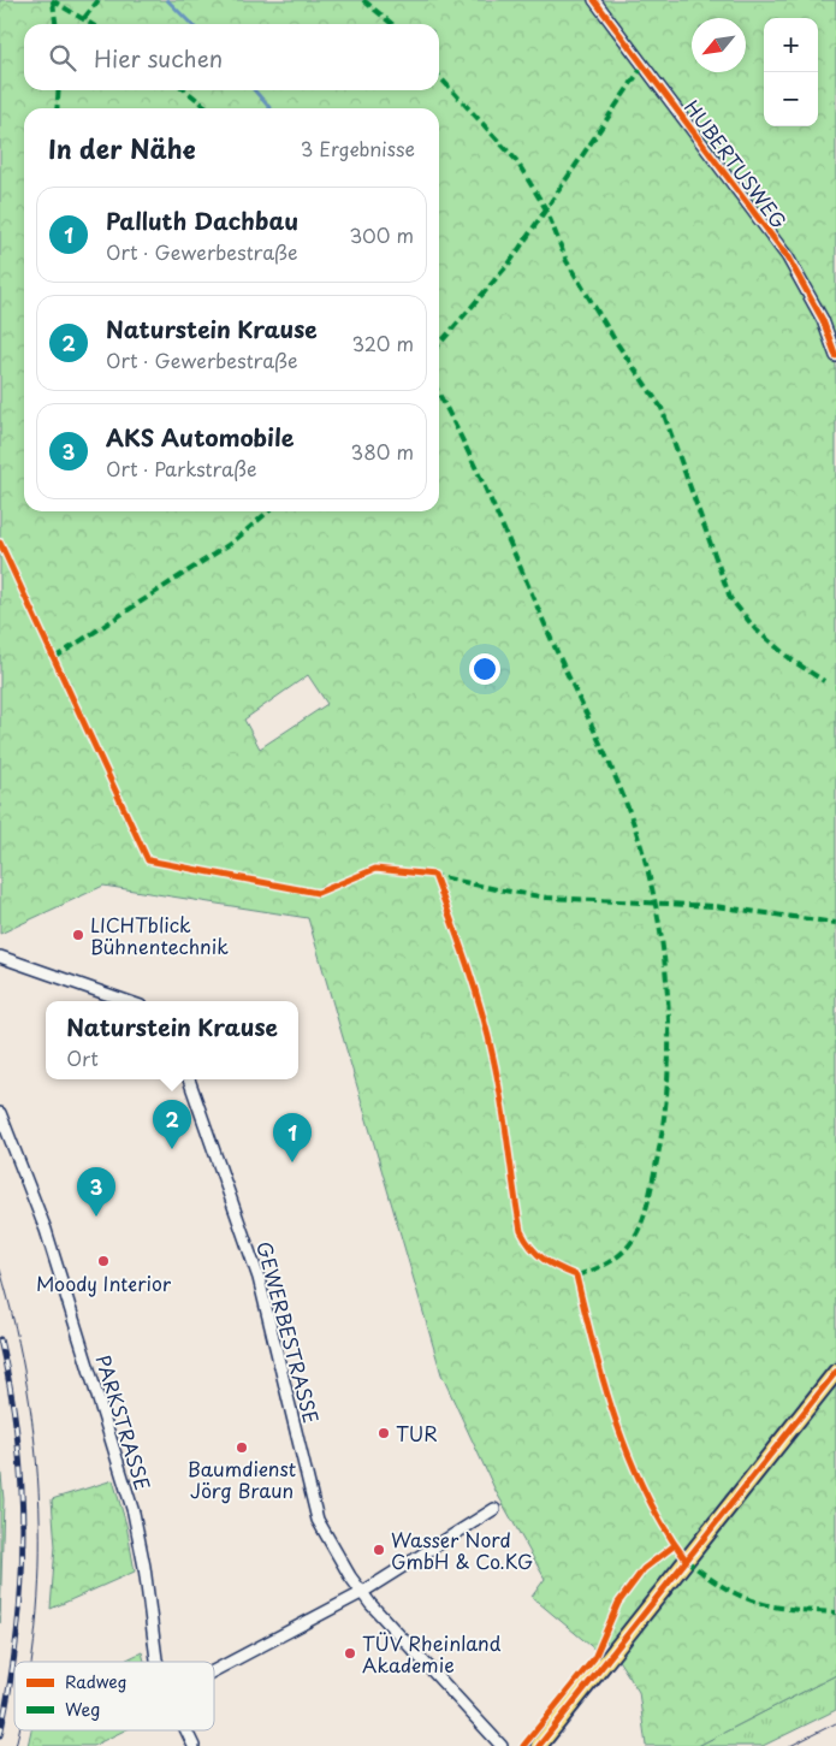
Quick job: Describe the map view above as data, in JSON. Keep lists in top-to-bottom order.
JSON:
{
  "streets": {
    "street": ["HUBERTUSWEG", "GEWERBESTRASSE", "PARKSTRASSE"]
  },
  "places": [
    "LICHTblick Bühnentechnik",
    "Moody Interior",
    "TUR",
    "Baumdienst Jörg Braun",
    "Wasser Nord GmbH & Co.KG",
    "TÜV Rheinland Akademie"
  ],
  "legend": ["Radweg", "Weg"],
  "north": "bottom left",
  "page": {
    "map_buttons": ["+", "−"],
    "search": "Hier suchen",
    "heading": ["In der Nähe", "3 Ergebnisse"],
    "list": [
      {
        "mark": "1",
        "name": "Palluth Dachbau",
        "note": "Ort · Gewerbestraße",
        "value": "300 m"
      },
      {
        "mark": "2",
        "name": "Naturstein Krause",
        "note": "Ort · Gewerbestraße",
        "value": "320 m"
      },
      {
        "mark": "3",
        "name": "AKS Automobile",
        "note": "Ort · Parkstraße",
        "value": "380 m"
      }
    ],
    "popup": ["Naturstein Krause", "Ort"],
    "pins": ["2", "1", "3"]
  }
}
